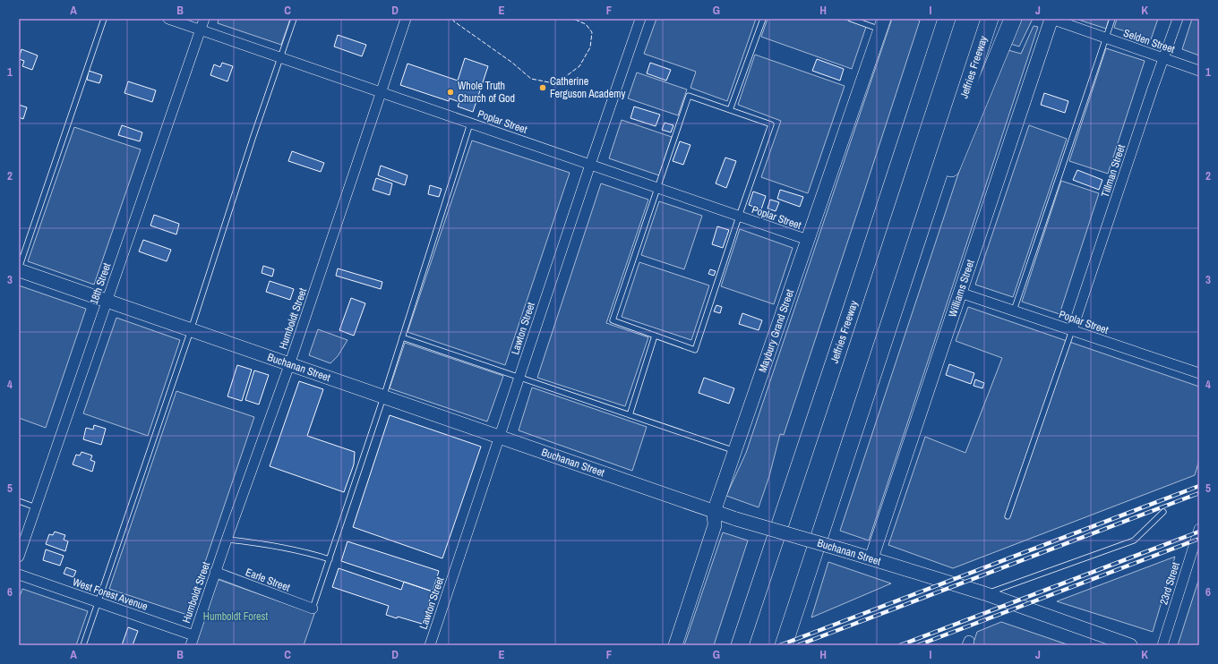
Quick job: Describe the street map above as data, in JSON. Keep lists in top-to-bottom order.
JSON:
{
  "streets": {
    "highway": ["Jeffries Freeway"],
    "street": [
      "Selden Street",
      "Poplar Street",
      "Tillman Street",
      "18th Street",
      "Williams Street",
      "Humboldt Street",
      "Lawton Street",
      "Maybury Grand Street",
      "Buchanan Street",
      "Earle Street",
      "23rd Street",
      "West Forest Avenue"
    ]
  },
  "crossings": [
    ["Selden Street", "Tillman Street"],
    ["Selden Street", "Williams Street"],
    ["Poplar Street", "Tillman Street"],
    ["Poplar Street", "18th Street"],
    ["Poplar Street", "Williams Street"],
    ["Poplar Street", "Humboldt Street"],
    ["Poplar Street", "Lawton Street"],
    ["Poplar Street", "Maybury Grand Street"],
    ["18th Street", "Buchanan Street"],
    ["Williams Street", "Buchanan Street"],
    ["Humboldt Street", "Buchanan Street"],
    ["Humboldt Street", "Earle Street"],
    ["Humboldt Street", "West Forest Avenue"],
    ["Lawton Street", "Buchanan Street"],
    ["Maybury Grand Street", "Buchanan Street"]
  ],
  "parks": ["Humboldt Forest"],
  "places": ["Catherine Ferguson Academy", "Whole Truth Church of God"],
  "grid": {
    "columns": [
      "A",
      "B",
      "C",
      "D",
      "E",
      "F",
      "G",
      "H",
      "I",
      "J",
      "K"
    ],
    "rows": [
      "1",
      "2",
      "3",
      "4",
      "5",
      "6"
    ]
  }
}
